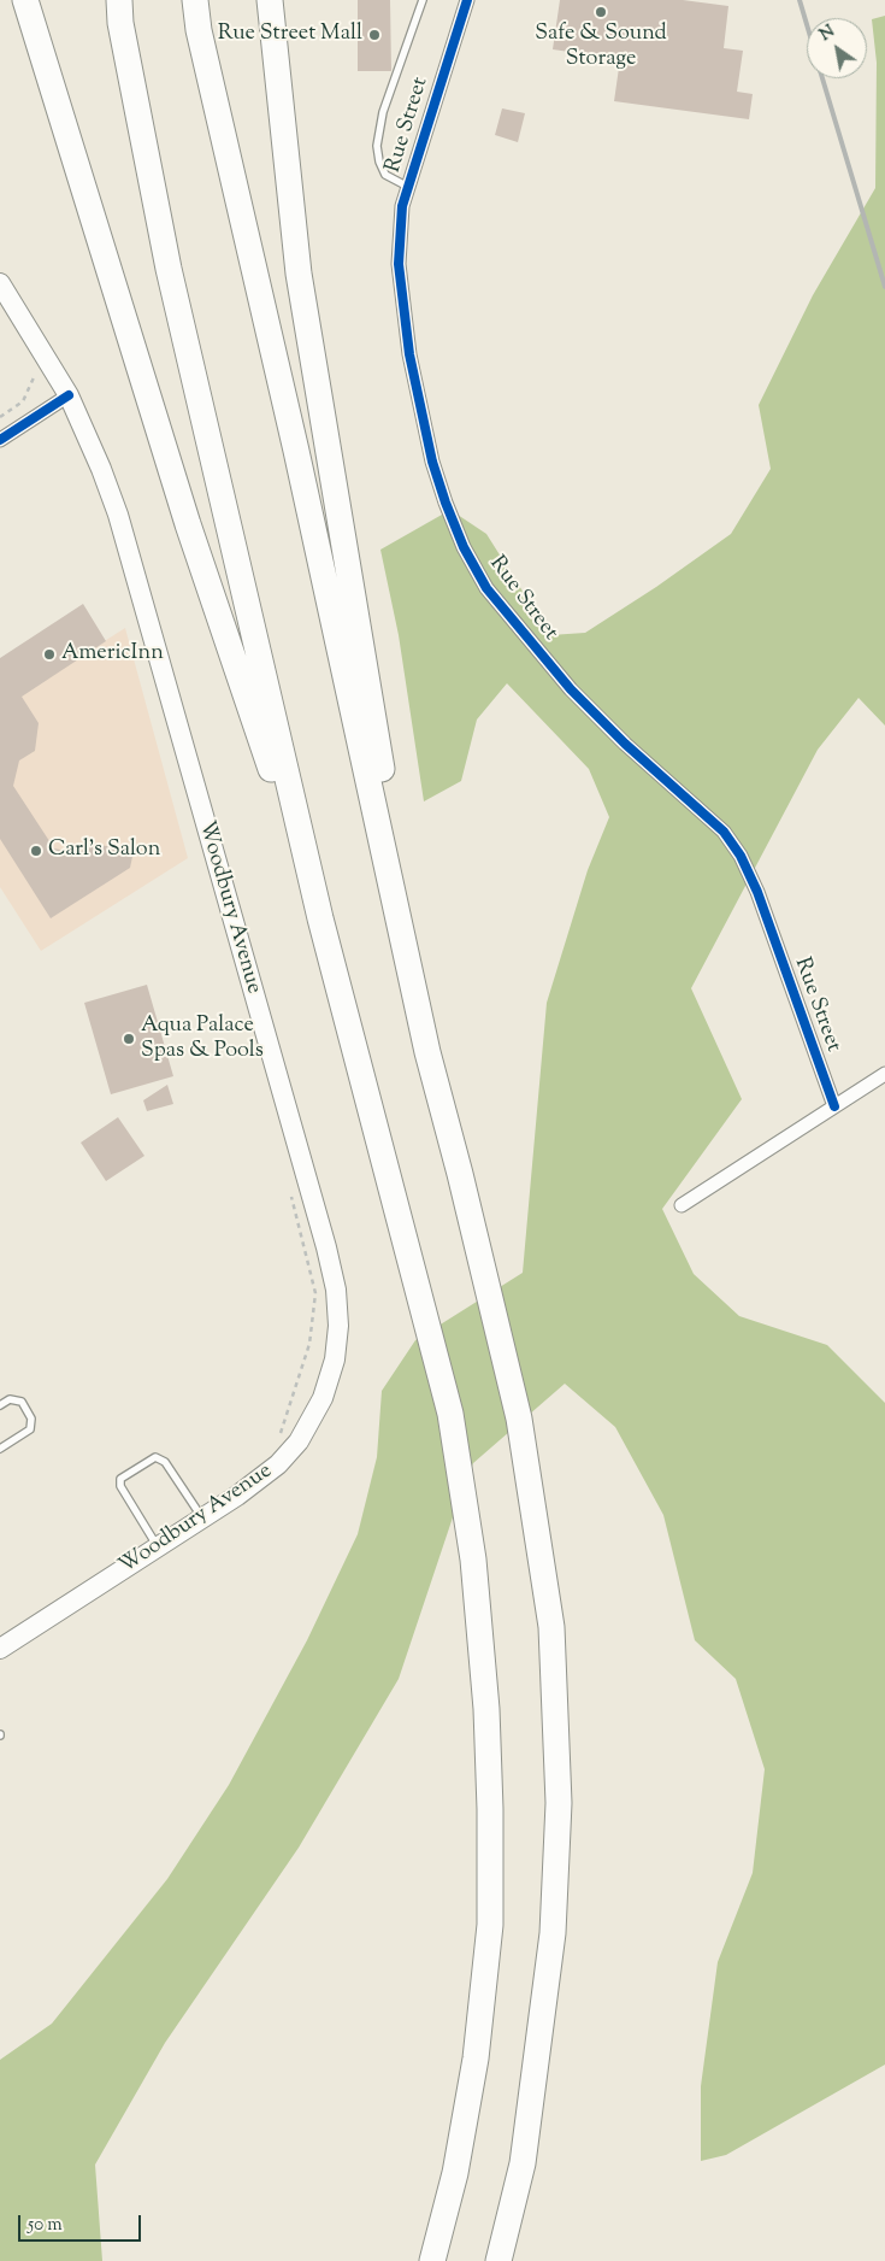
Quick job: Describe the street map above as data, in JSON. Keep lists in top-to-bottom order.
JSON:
{
  "streets": {
    "main road": ["Woodbury Avenue"],
    "street": ["Rue Street"]
  },
  "places": [
    "Safe & Sound Storage",
    "Rue Street Mall",
    "AmericInn",
    "Carl's Salon",
    "Aqua Palace Spas & Pools"
  ],
  "scale_bar": "50 m",
  "north": "top left"
}
